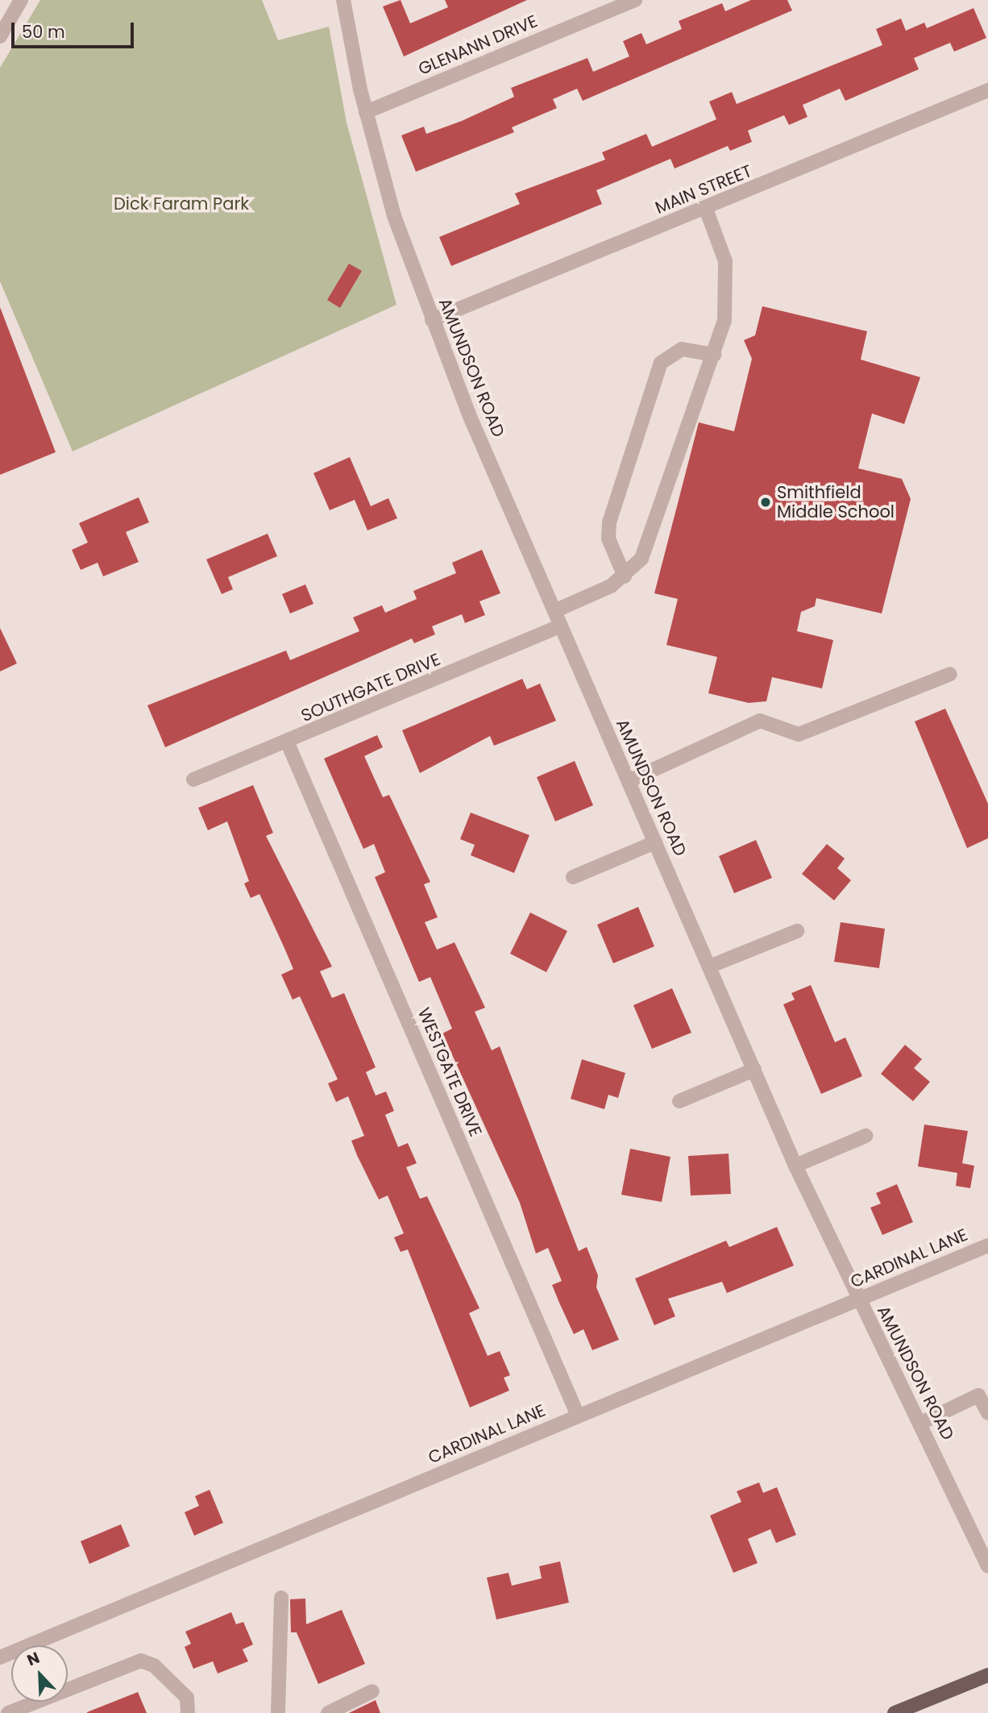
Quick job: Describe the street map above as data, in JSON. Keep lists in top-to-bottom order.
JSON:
{
  "streets": {
    "street": [
      "GLENANN DRIVE",
      "MAIN STREET",
      "AMUNDSON ROAD",
      "SOUTHGATE DRIVE",
      "WESTGATE DRIVE",
      "CARDINAL LANE"
    ]
  },
  "crossings": [
    ["GLENANN DRIVE", "AMUNDSON ROAD"],
    ["MAIN STREET", "AMUNDSON ROAD"],
    ["AMUNDSON ROAD", "SOUTHGATE DRIVE"],
    ["AMUNDSON ROAD", "CARDINAL LANE"],
    ["SOUTHGATE DRIVE", "WESTGATE DRIVE"],
    ["WESTGATE DRIVE", "CARDINAL LANE"]
  ],
  "parks": ["Dick Faram Park"],
  "places": ["Smithfield Middle School"],
  "scale_bar": "50 m",
  "north": "top left"
}
